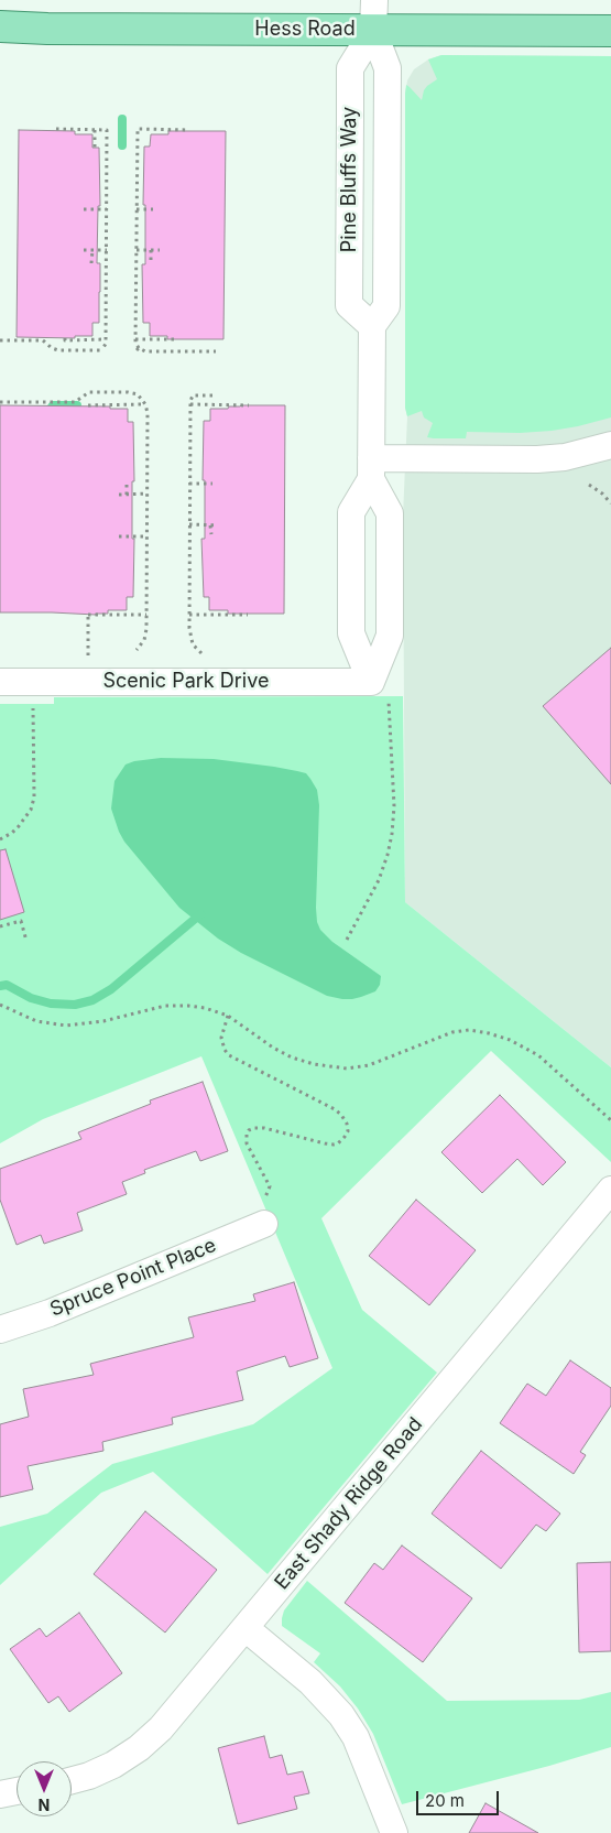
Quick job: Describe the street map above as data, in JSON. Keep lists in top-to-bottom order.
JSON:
{
  "streets": {
    "main road": ["Hess Road"],
    "street": [
      "Pine Bluffs Way",
      "Scenic Park Drive",
      "Spruce Point Place",
      "East Shady Ridge Road"
    ]
  },
  "crossings": [
    ["Hess Road", "Pine Bluffs Way"]
  ],
  "scale_bar": "20 m",
  "north": "bottom"
}
